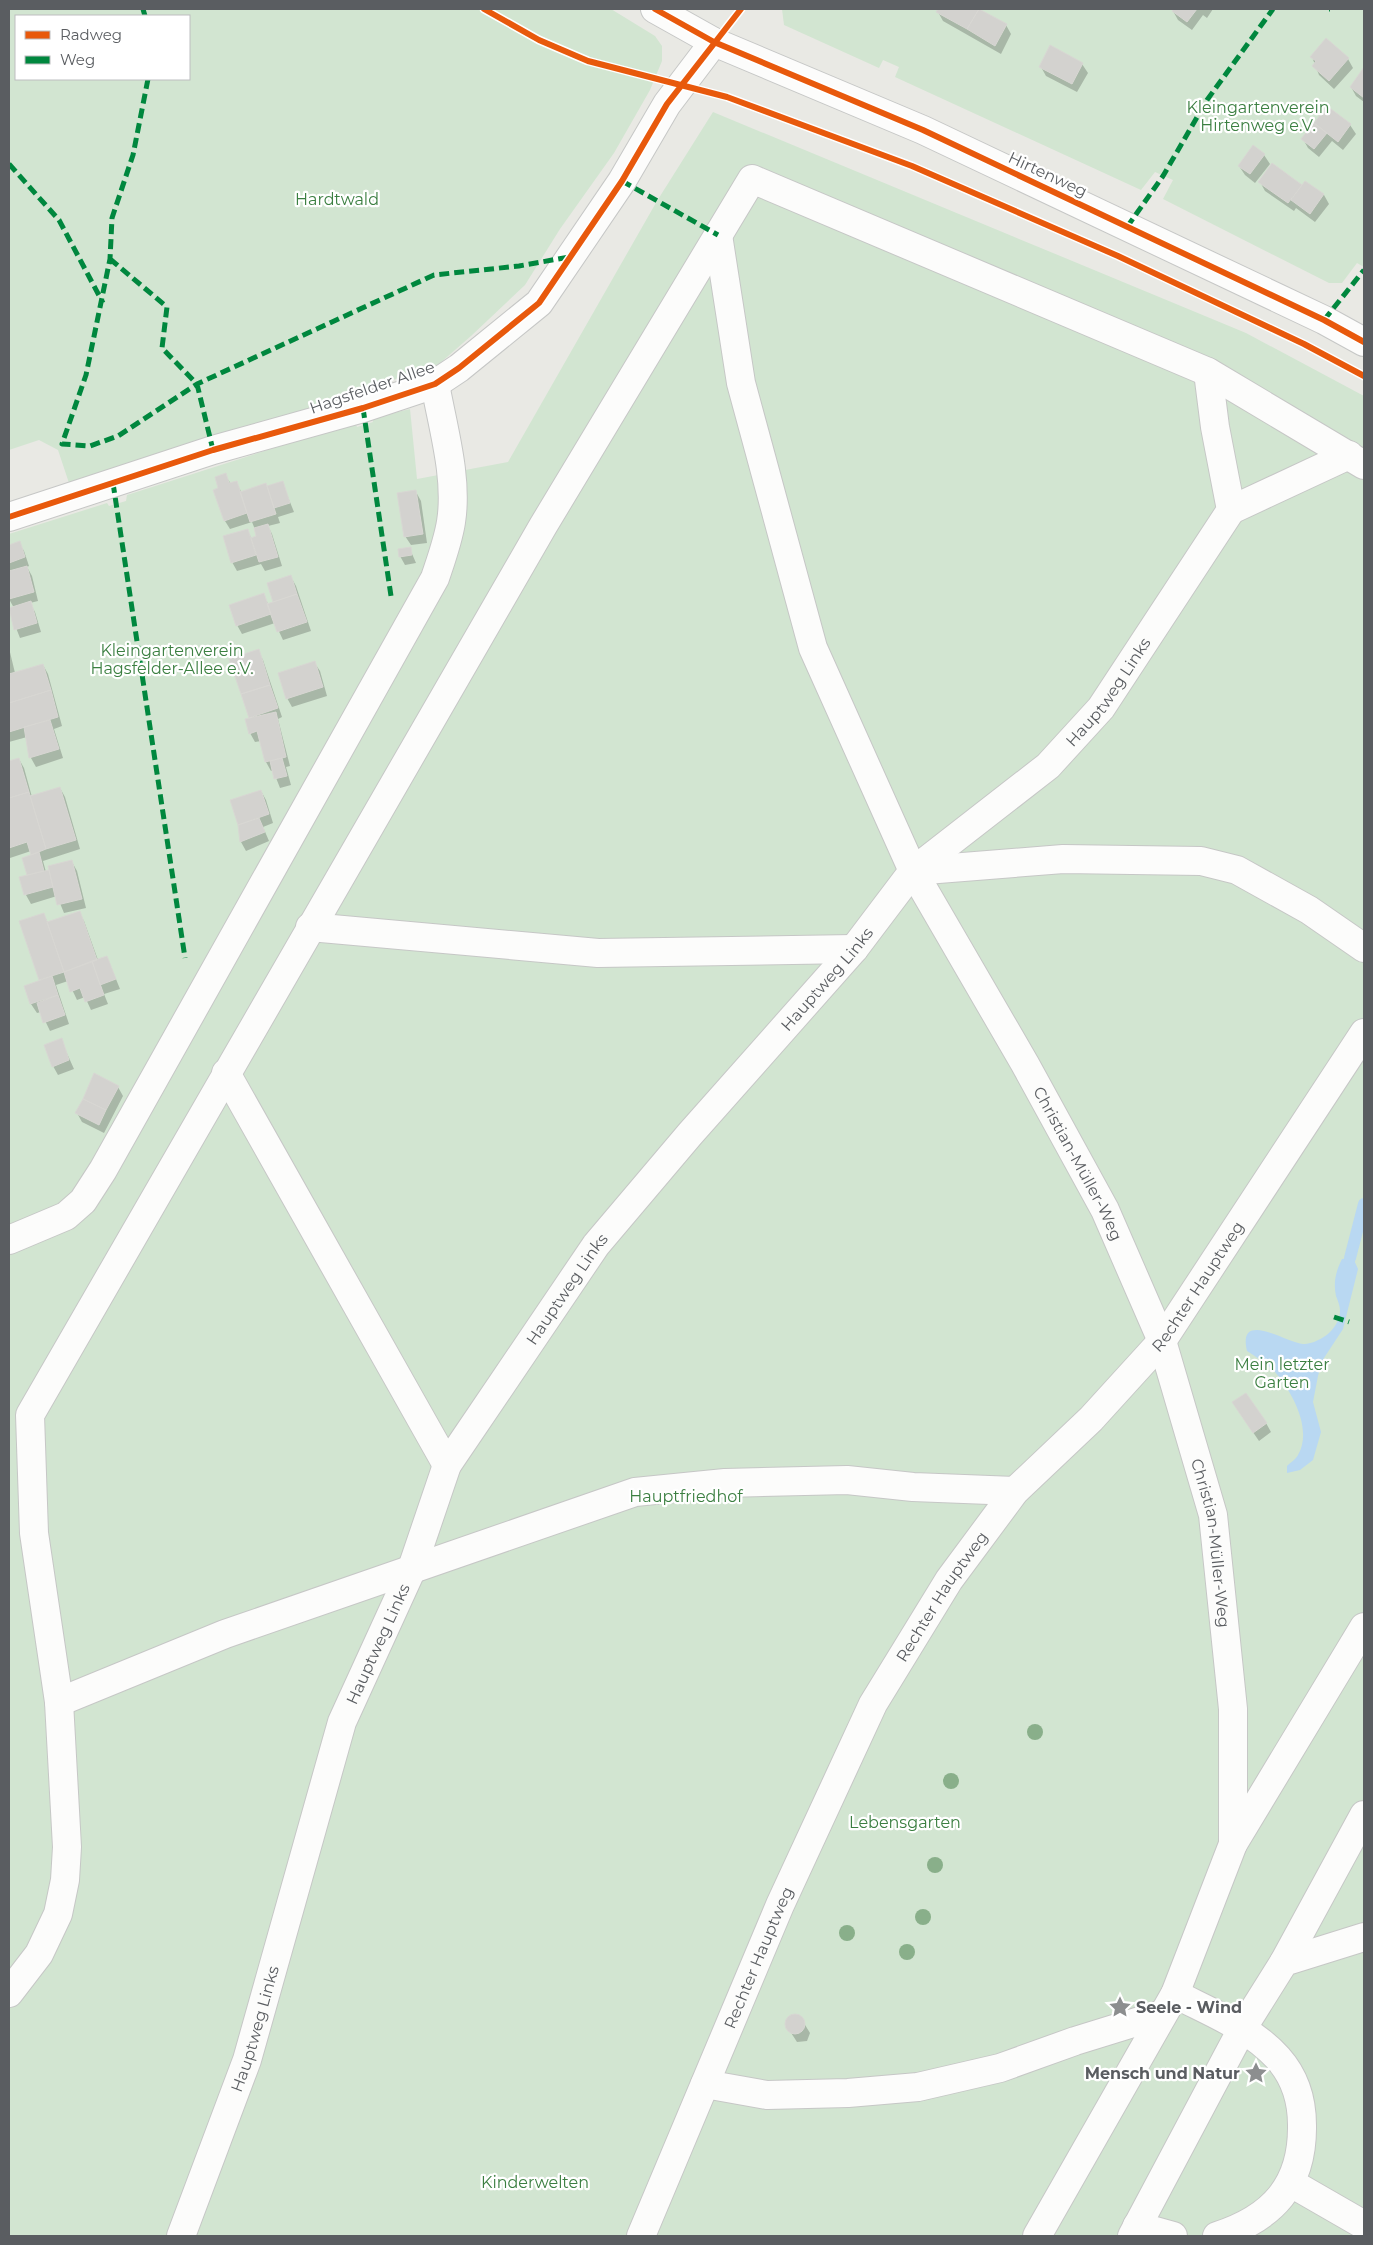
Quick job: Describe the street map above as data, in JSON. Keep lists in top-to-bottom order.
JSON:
{
  "streets": {
    "street": [
      "Hirtenweg",
      "Hagsfelder Allee",
      "Hauptweg Links",
      "Christian-Müller-Weg",
      "Rechter Hauptweg"
    ]
  },
  "crossings": [
    ["Hirtenweg", "Hagsfelder Allee"],
    ["Hauptweg Links", "Christian-Müller-Weg"],
    ["Christian-Müller-Weg", "Rechter Hauptweg"]
  ],
  "parks": [
    "Kleingartenverein Hirtenweg e.V.",
    "Hardtwald",
    "Kleingartenverein Hagsfelder-Allee e.V.",
    "Mein letzter Garten",
    "Hauptfriedhof",
    "Lebensgarten",
    "Kinderwelten"
  ],
  "places": {
    "place": ["Seele - Wind", "Mensch und Natur"]
  },
  "legend": ["Radweg", "Weg"]
}
